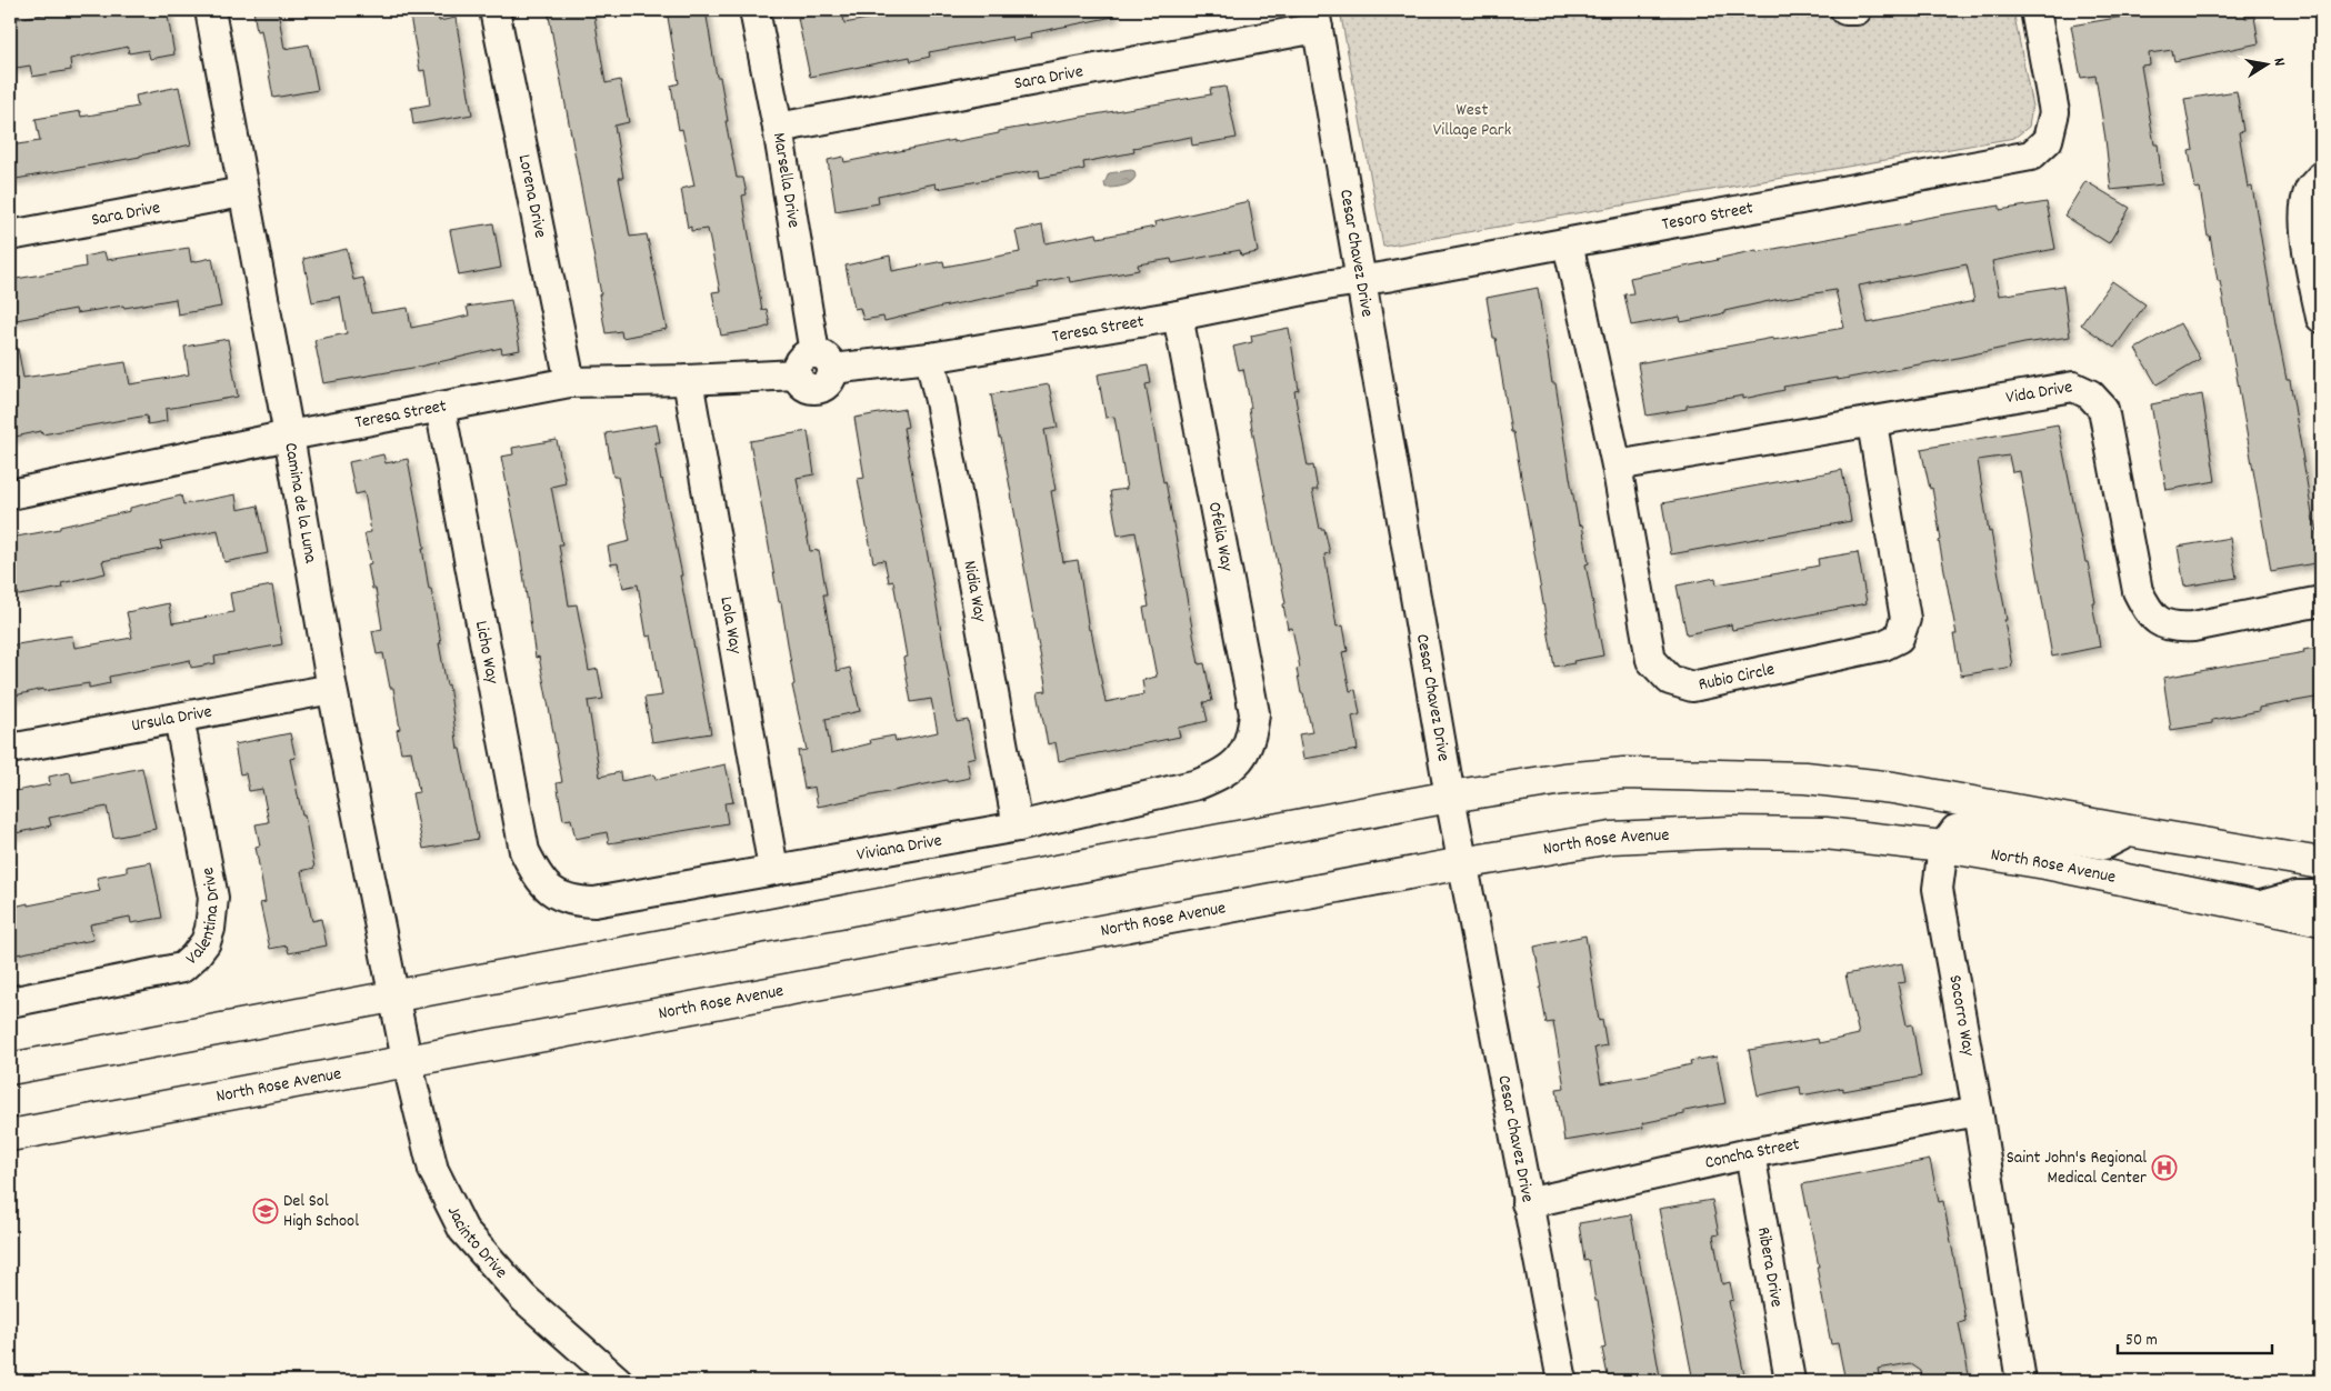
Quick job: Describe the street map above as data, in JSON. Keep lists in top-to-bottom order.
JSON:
{
  "streets": {
    "main road": ["North Rose Avenue"],
    "street": [
      "Sara Drive",
      "Marsella Drive",
      "Lorena Drive",
      "Tesoro Street",
      "Cesar Chavez Drive",
      "Teresa Street",
      "Vida Drive",
      "Camina de la Luna",
      "Ofelia Way",
      "Nidia Way",
      "Lola Way",
      "Licho Way",
      "Rubio Circle",
      "Ursula Drive",
      "Viviana Drive",
      "Valentina Drive",
      "Socorro Way",
      "Concha Street",
      "Jacinto Drive",
      "Ribera Drive"
    ]
  },
  "crossings": [
    ["Sara Drive", "Marsella Drive"],
    ["Sara Drive", "Cesar Chavez Drive"],
    ["Sara Drive", "Camina de la Luna"],
    ["Marsella Drive", "Teresa Street"],
    ["Lorena Drive", "Teresa Street"],
    ["Tesoro Street", "Cesar Chavez Drive"],
    ["Tesoro Street", "Teresa Street"],
    ["Tesoro Street", "Rubio Circle"],
    ["Cesar Chavez Drive", "Teresa Street"],
    ["Cesar Chavez Drive", "North Rose Avenue"],
    ["Cesar Chavez Drive", "Concha Street"],
    ["Teresa Street", "Camina de la Luna"],
    ["Teresa Street", "Ofelia Way"],
    ["Teresa Street", "Nidia Way"],
    ["Teresa Street", "Lola Way"],
    ["Teresa Street", "Licho Way"],
    ["Vida Drive", "Rubio Circle"],
    ["Camina de la Luna", "Ursula Drive"],
    ["Camina de la Luna", "Jacinto Drive"],
    ["Ofelia Way", "Viviana Drive"],
    ["Nidia Way", "Viviana Drive"],
    ["Lola Way", "Viviana Drive"],
    ["Licho Way", "Viviana Drive"],
    ["Ursula Drive", "Valentina Drive"],
    ["North Rose Avenue", "Socorro Way"],
    ["North Rose Avenue", "Jacinto Drive"],
    ["Socorro Way", "Concha Street"],
    ["Concha Street", "Ribera Drive"]
  ],
  "parks": ["West Village Park"],
  "places": {
    "hospital": ["Saint John's Regional Medical Center"],
    "school or university": ["Del Sol High School"]
  },
  "scale_bar": "50 m",
  "north": "right"
}
